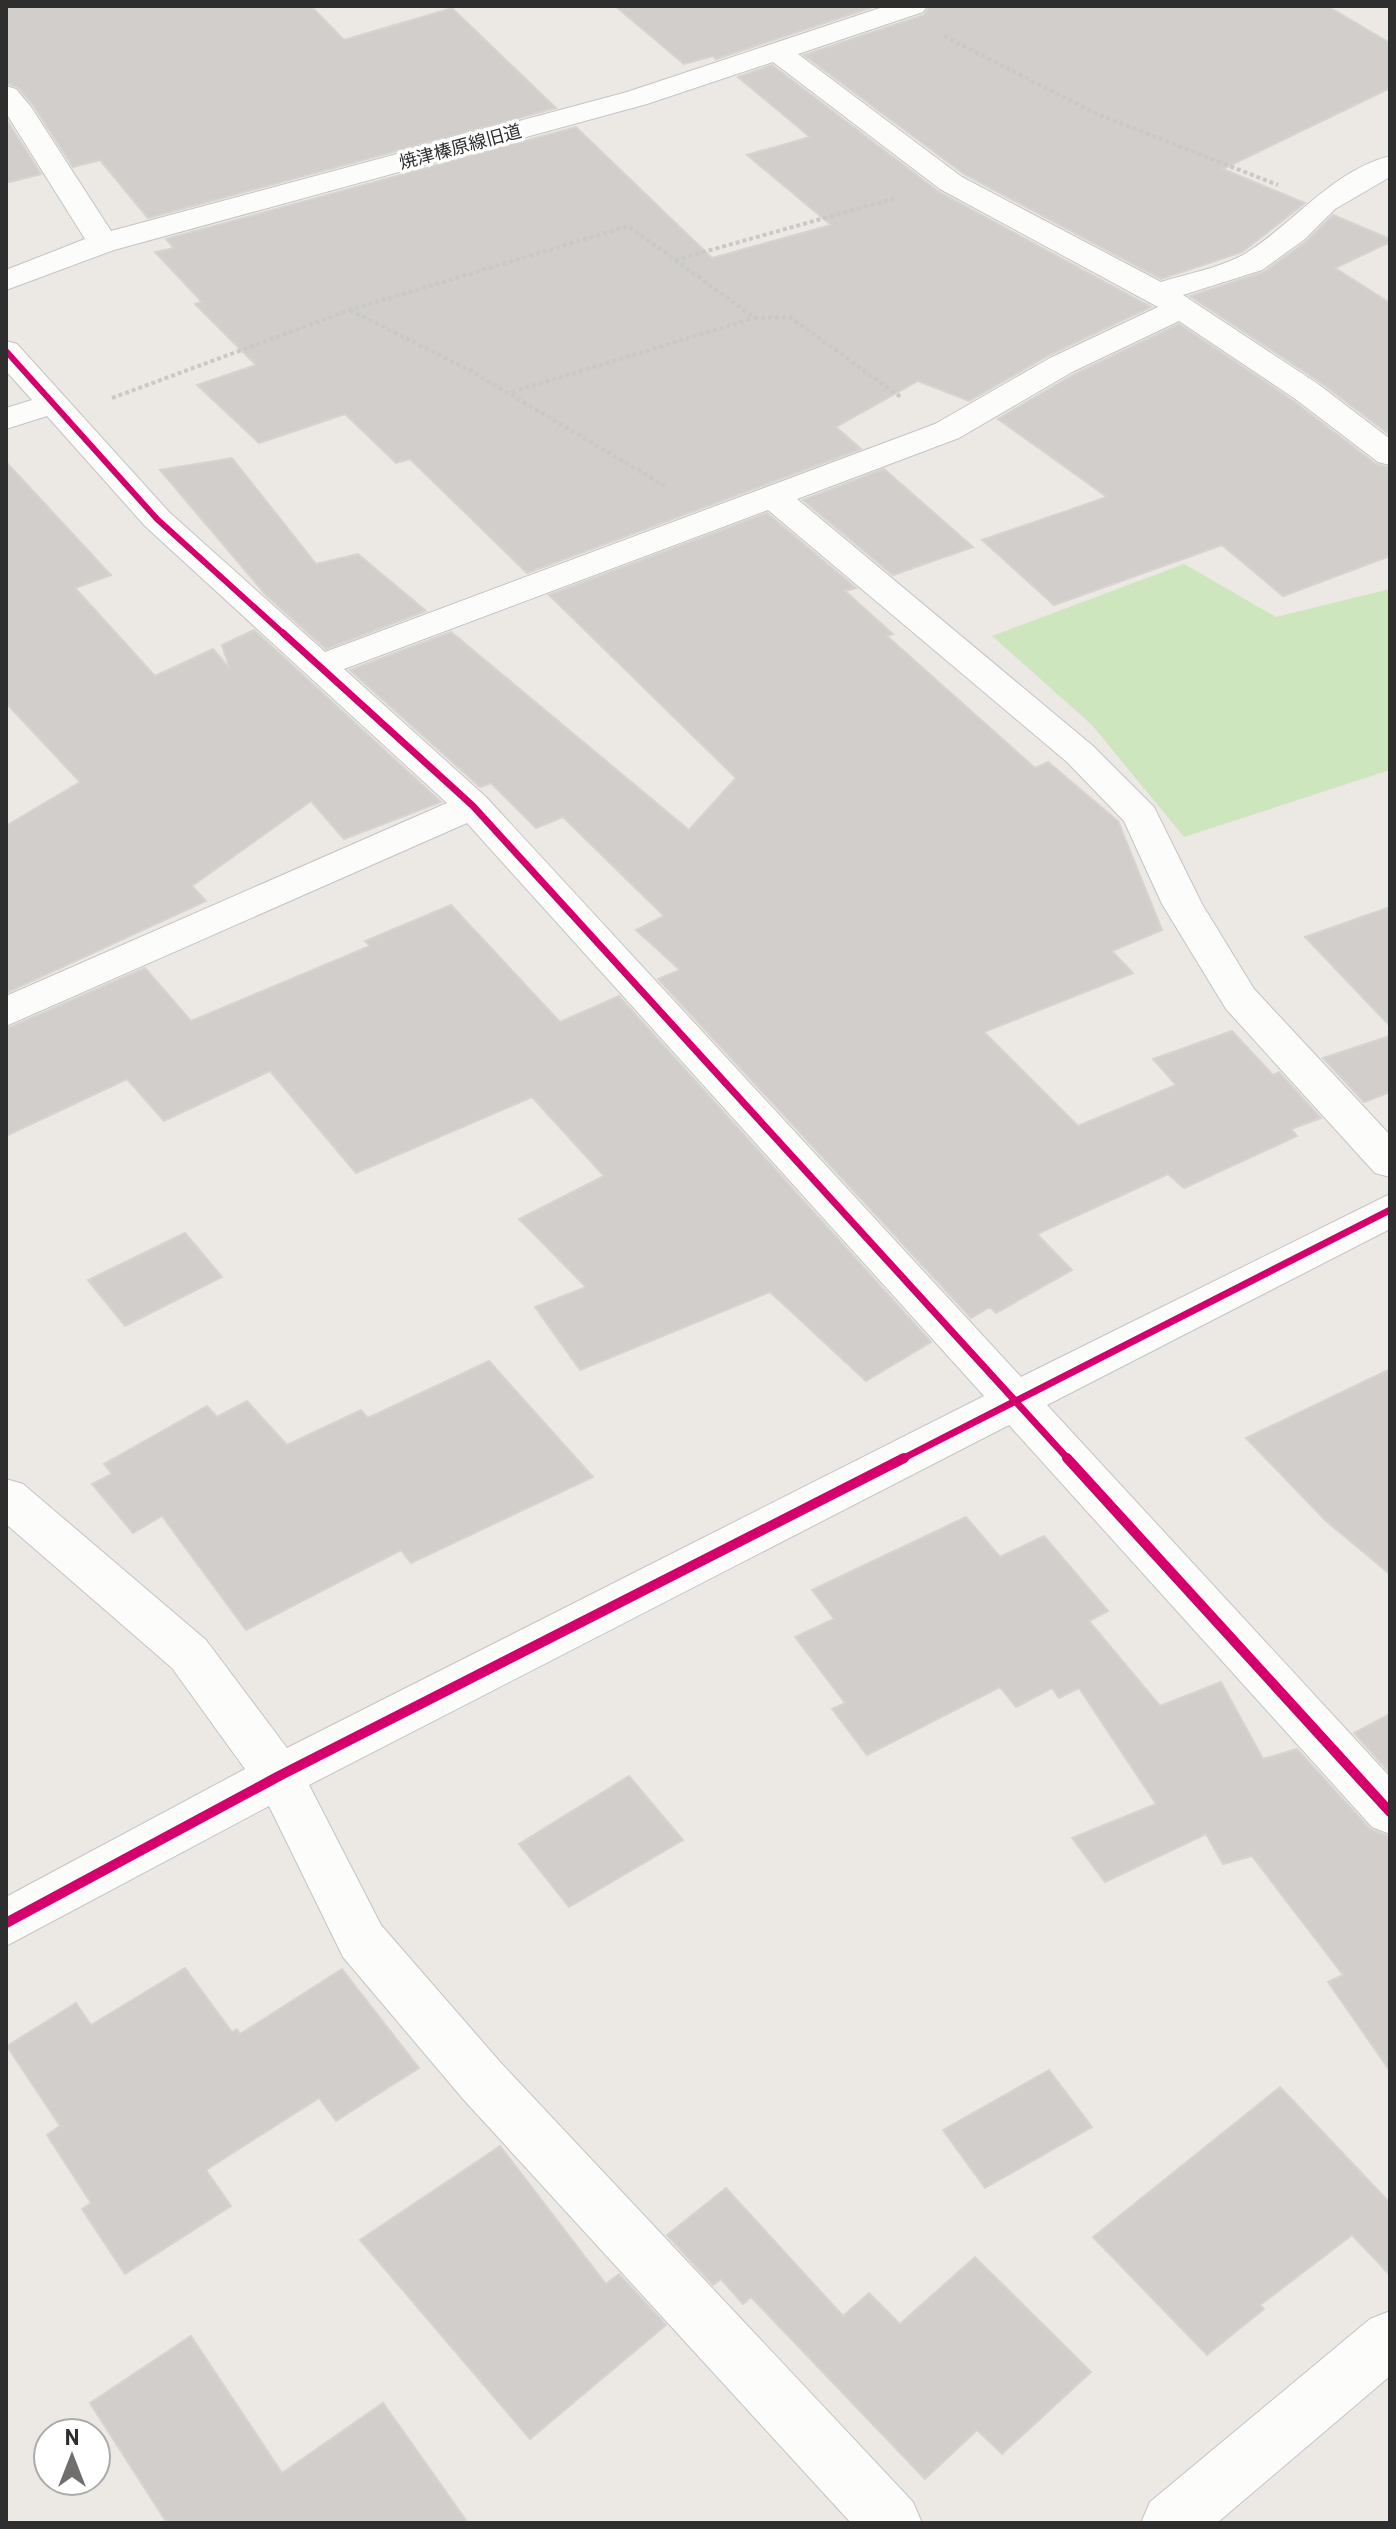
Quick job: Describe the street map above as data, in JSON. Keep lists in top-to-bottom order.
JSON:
{
  "streets": {
    "street": ["焼津榛原線旧道"]
  },
  "north": "top"
}
